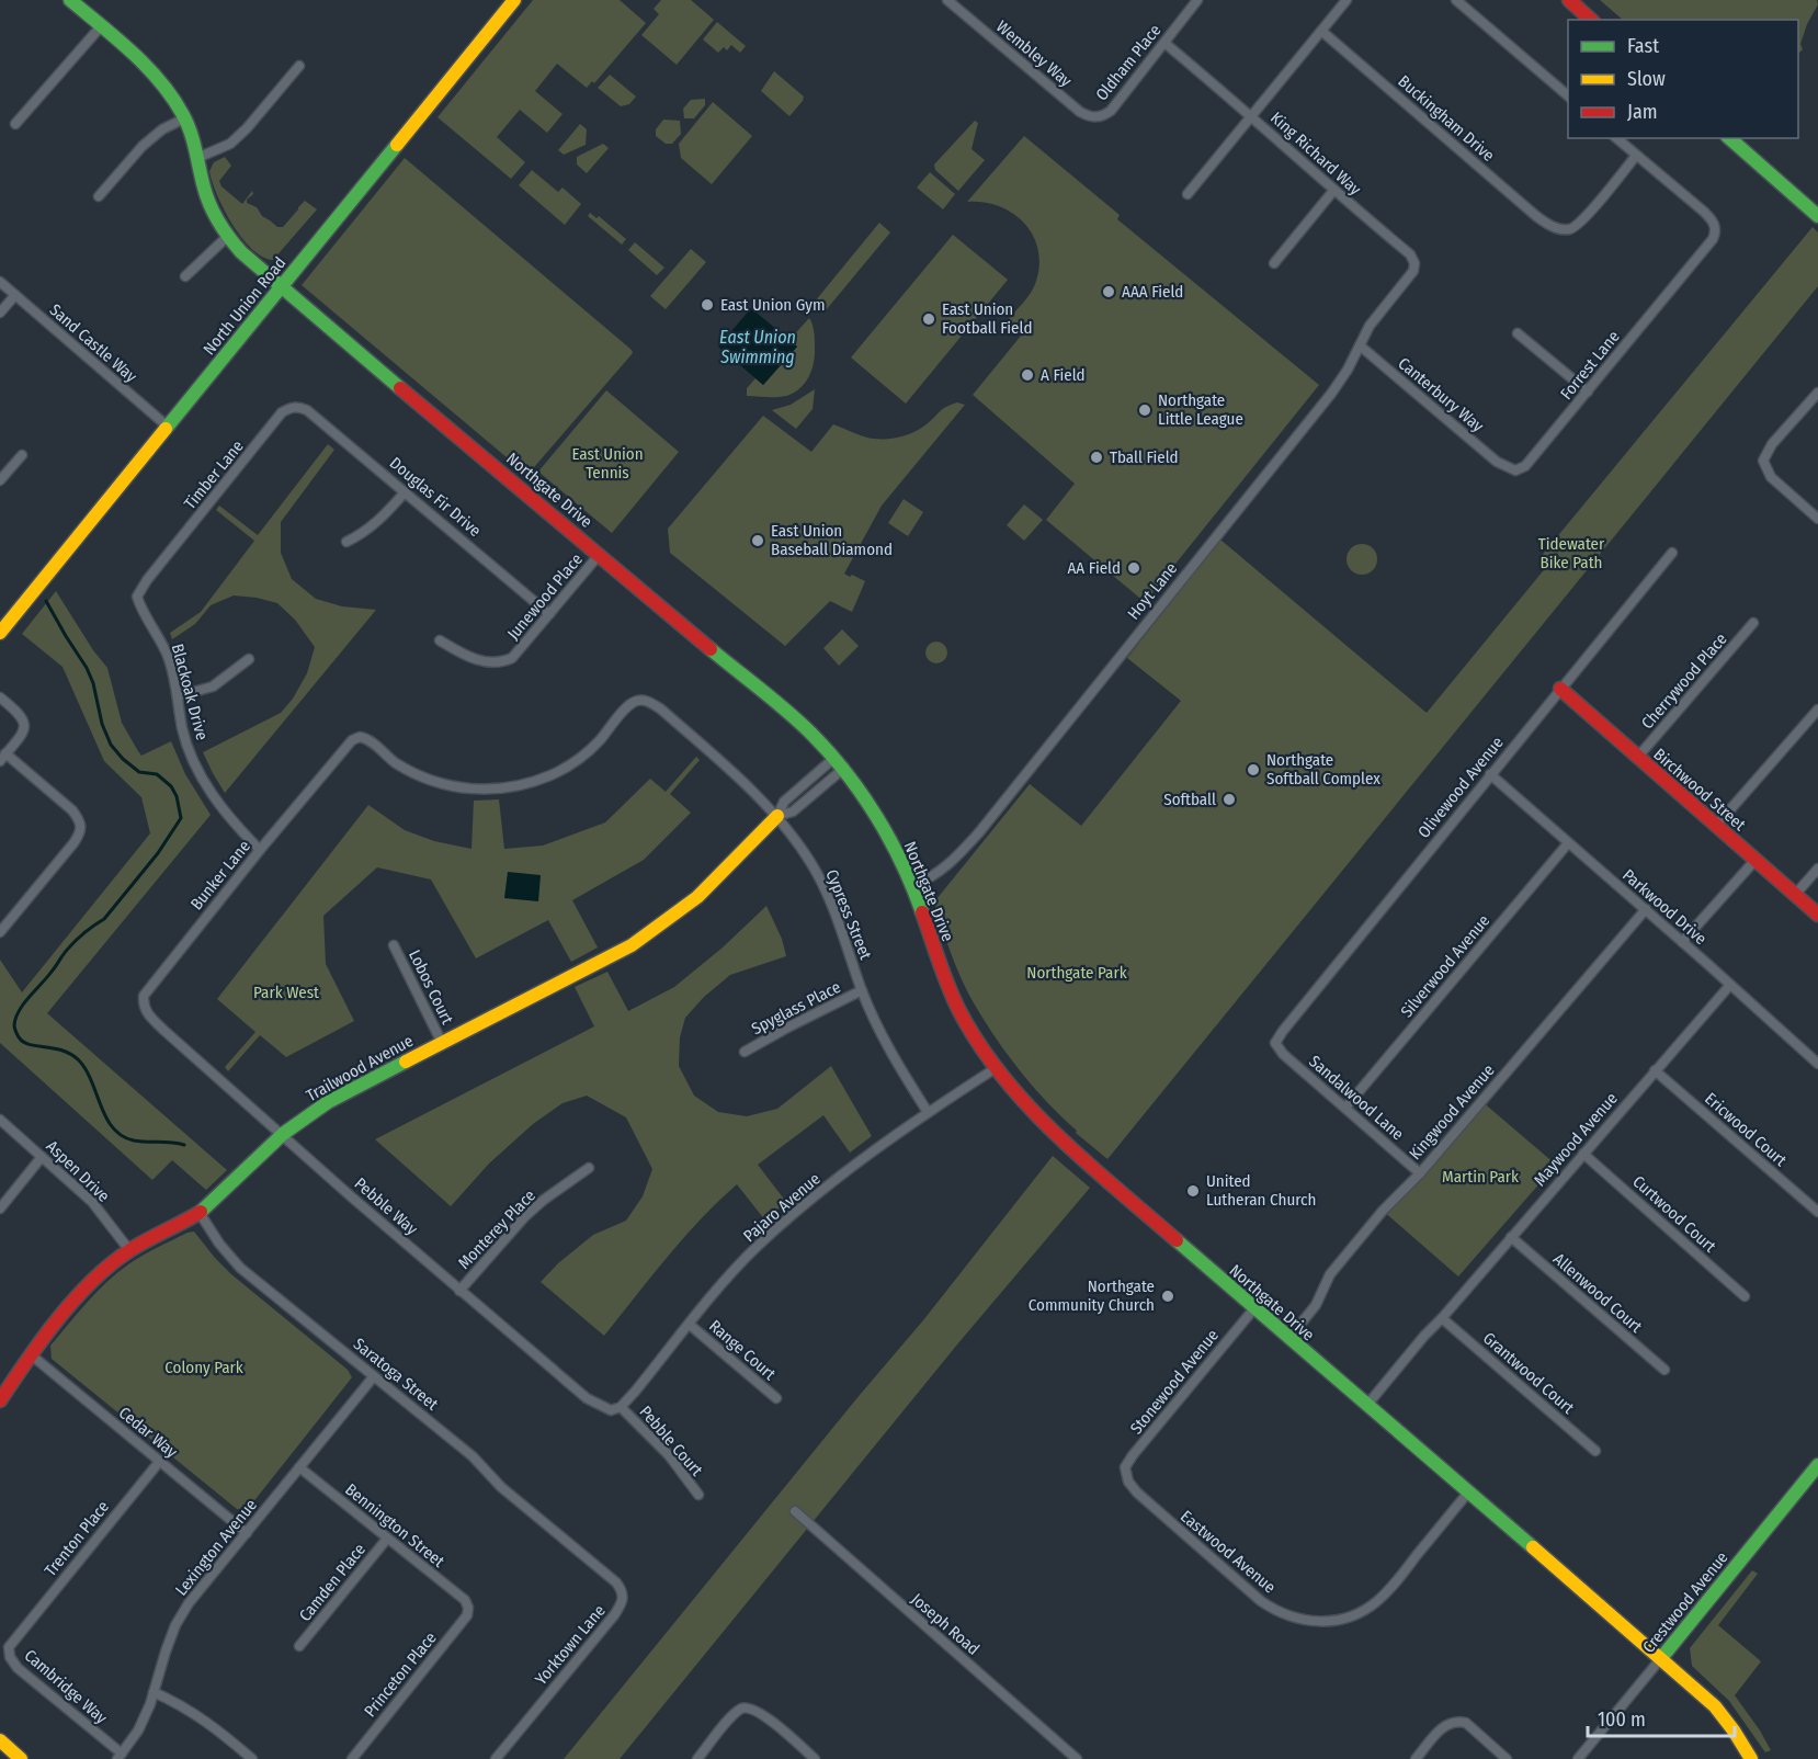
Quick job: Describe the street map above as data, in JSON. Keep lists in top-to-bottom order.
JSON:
{
  "streets": {
    "street": [
      "Wembley Way",
      "Oldham Place",
      "Buckingham Drive",
      "King Richard Way",
      "North Union Road",
      "Sand Castle Way",
      "Forrest Lane",
      "Canterbury Way",
      "Timber Lane",
      "Northgate Drive",
      "Douglas Fir Drive",
      "Hoyt Lane",
      "Junewood Place",
      "Cherrywood Place",
      "Blackoak Drive",
      "Olivewood Avenue",
      "Birchwood Street",
      "Bunker Lane",
      "Parkwood Drive",
      "Cypress Street",
      "Silverwood Avenue",
      "Lobos Court",
      "Spyglass Place",
      "Trailwood Avenue",
      "Sandalwood Lane",
      "Kingwood Avenue",
      "Ericwood Court",
      "Maywood Avenue",
      "Aspen Drive",
      "Pebble Way",
      "Pajaro Avenue",
      "Curtwood Court",
      "Monterey Place",
      "Allenwood Court",
      "Range Court",
      "Grantwood Court",
      "Saratoga Street",
      "Stonewood Avenue",
      "Cedar Way",
      "Pebble Court",
      "Bennington Street",
      "Trenton Place",
      "Lexington Avenue",
      "Eastwood Avenue",
      "Camden Place",
      "Crestwood Avenue",
      "Joseph Road",
      "Yorktown Lane",
      "Princeton Place",
      "Cambridge Way"
    ]
  },
  "crossings": [
    ["Wembley Way", "Oldham Place"],
    ["Oldham Place", "King Richard Way"],
    ["Buckingham Drive", "Forrest Lane"],
    ["King Richard Way", "Hoyt Lane"],
    ["North Union Road", "Sand Castle Way"],
    ["North Union Road", "Northgate Drive"],
    ["Forrest Lane", "Canterbury Way"],
    ["Canterbury Way", "Hoyt Lane"],
    ["Timber Lane", "Douglas Fir Drive"],
    ["Timber Lane", "Blackoak Drive"],
    ["Northgate Drive", "Hoyt Lane"],
    ["Northgate Drive", "Junewood Place"],
    ["Northgate Drive", "Trailwood Avenue"],
    ["Northgate Drive", "Kingwood Avenue"],
    ["Northgate Drive", "Maywood Avenue"],
    ["Northgate Drive", "Pajaro Avenue"],
    ["Northgate Drive", "Stonewood Avenue"],
    ["Northgate Drive", "Eastwood Avenue"],
    ["Northgate Drive", "Crestwood Avenue"],
    ["Douglas Fir Drive", "Junewood Place"],
    ["Cherrywood Place", "Birchwood Street"],
    ["Blackoak Drive", "Bunker Lane"],
    ["Olivewood Avenue", "Birchwood Street"],
    ["Olivewood Avenue", "Parkwood Drive"],
    ["Olivewood Avenue", "Sandalwood Lane"],
    ["Bunker Lane", "Cypress Street"],
    ["Bunker Lane", "Pebble Way"],
    ["Parkwood Drive", "Silverwood Avenue"],
    ["Parkwood Drive", "Kingwood Avenue"],
    ["Parkwood Drive", "Maywood Avenue"],
    ["Cypress Street", "Spyglass Place"],
    ["Cypress Street", "Trailwood Avenue"],
    ["Cypress Street", "Pajaro Avenue"],
    ["Silverwood Avenue", "Sandalwood Lane"],
    ["Lobos Court", "Trailwood Avenue"],
    ["Trailwood Avenue", "Aspen Drive"],
    ["Trailwood Avenue", "Pebble Way"],
    ["Trailwood Avenue", "Saratoga Street"],
    ["Trailwood Avenue", "Cedar Way"],
    ["Sandalwood Lane", "Kingwood Avenue"],
    ["Ericwood Court", "Maywood Avenue"],
    ["Maywood Avenue", "Curtwood Court"],
    ["Maywood Avenue", "Allenwood Court"],
    ["Maywood Avenue", "Grantwood Court"],
    ["Pebble Way", "Pajaro Avenue"],
    ["Pebble Way", "Monterey Place"],
    ["Pebble Way", "Pebble Court"],
    ["Pajaro Avenue", "Range Court"],
    ["Pajaro Avenue", "Pebble Court"],
    ["Saratoga Street", "Lexington Avenue"],
    ["Saratoga Street", "Yorktown Lane"],
    ["Stonewood Avenue", "Eastwood Avenue"],
    ["Cedar Way", "Trenton Place"],
    ["Cedar Way", "Lexington Avenue"],
    ["Bennington Street", "Lexington Avenue"],
    ["Bennington Street", "Camden Place"],
    ["Bennington Street", "Princeton Place"],
    ["Trenton Place", "Cambridge Way"],
    ["Lexington Avenue", "Cambridge Way"]
  ],
  "water": ["East Union Swimming"],
  "parks": [
    "East Union Tennis",
    "Tidewater Bike Path",
    "Northgate Park",
    "Park West",
    "Martin Park",
    "Colony Park"
  ],
  "places": [
    "AAA Field",
    "East Union Gym",
    "East Union Football Field",
    "A Field",
    "Northgate Little League",
    "Tball Field",
    "East Union Baseball Diamond",
    "AA Field",
    "Northgate Softball Complex",
    "Softball",
    "United Lutheran Church",
    "Northgate Community Church"
  ],
  "legend": ["Fast", "Slow", "Jam"],
  "scale_bar": "100 m"
}
